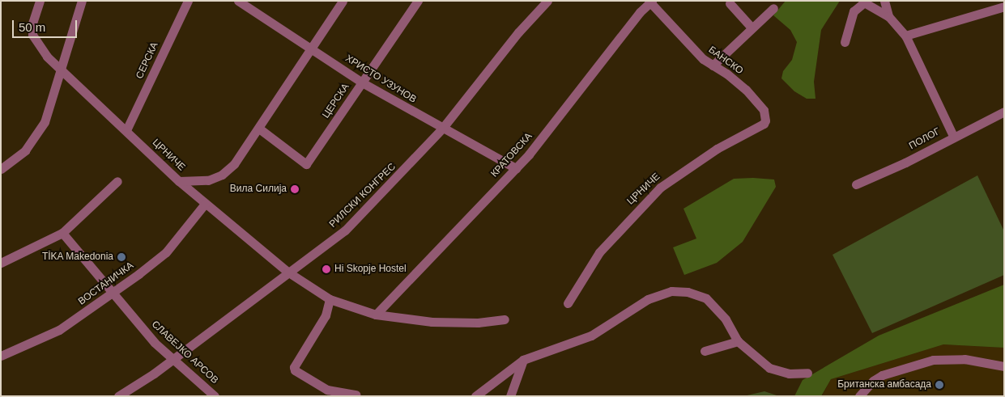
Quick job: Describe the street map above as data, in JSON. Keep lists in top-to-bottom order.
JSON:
{
  "streets": {
    "street": [
      "СЕРСКА",
      "БАНСКО",
      "ХРИСТО УЗУНОВ",
      "ЦЕРСКА",
      "ПОЛОГ",
      "ЦРНИЧЕ",
      "КРАТОВСКА",
      "РИЛСКИ КОНГРЕС",
      "ВОСТАНИЧКА",
      "СЛАВЕЈКО АРСОВ"
    ]
  },
  "crossings": [
    ["СЕРСКА", "ЦРНИЧЕ"],
    ["БАНСКО", "ЦРНИЧЕ"],
    ["БАНСКО", "КРАТОВСКА"],
    ["ХРИСТО УЗУНОВ", "ЦЕРСКА"],
    ["ХРИСТО УЗУНОВ", "КРАТОВСКА"],
    ["ХРИСТО УЗУНОВ", "РИЛСКИ КОНГРЕС"],
    ["ЦРНИЧЕ", "КРАТОВСКА"],
    ["ЦРНИЧЕ", "РИЛСКИ КОНГРЕС"],
    ["ЦРНИЧЕ", "ВОСТАНИЧКА"],
    ["РИЛСКИ КОНГРЕС", "СЛАВЕЈКО АРСОВ"],
    ["ВОСТАНИЧКА", "СЛАВЕЈКО АРСОВ"]
  ],
  "places": [
    "Вила Силија",
    "TİKA Makedonia",
    "Hi Skopje Hostel",
    "Британска амбасада"
  ],
  "scale_bar": "50 m"
}
